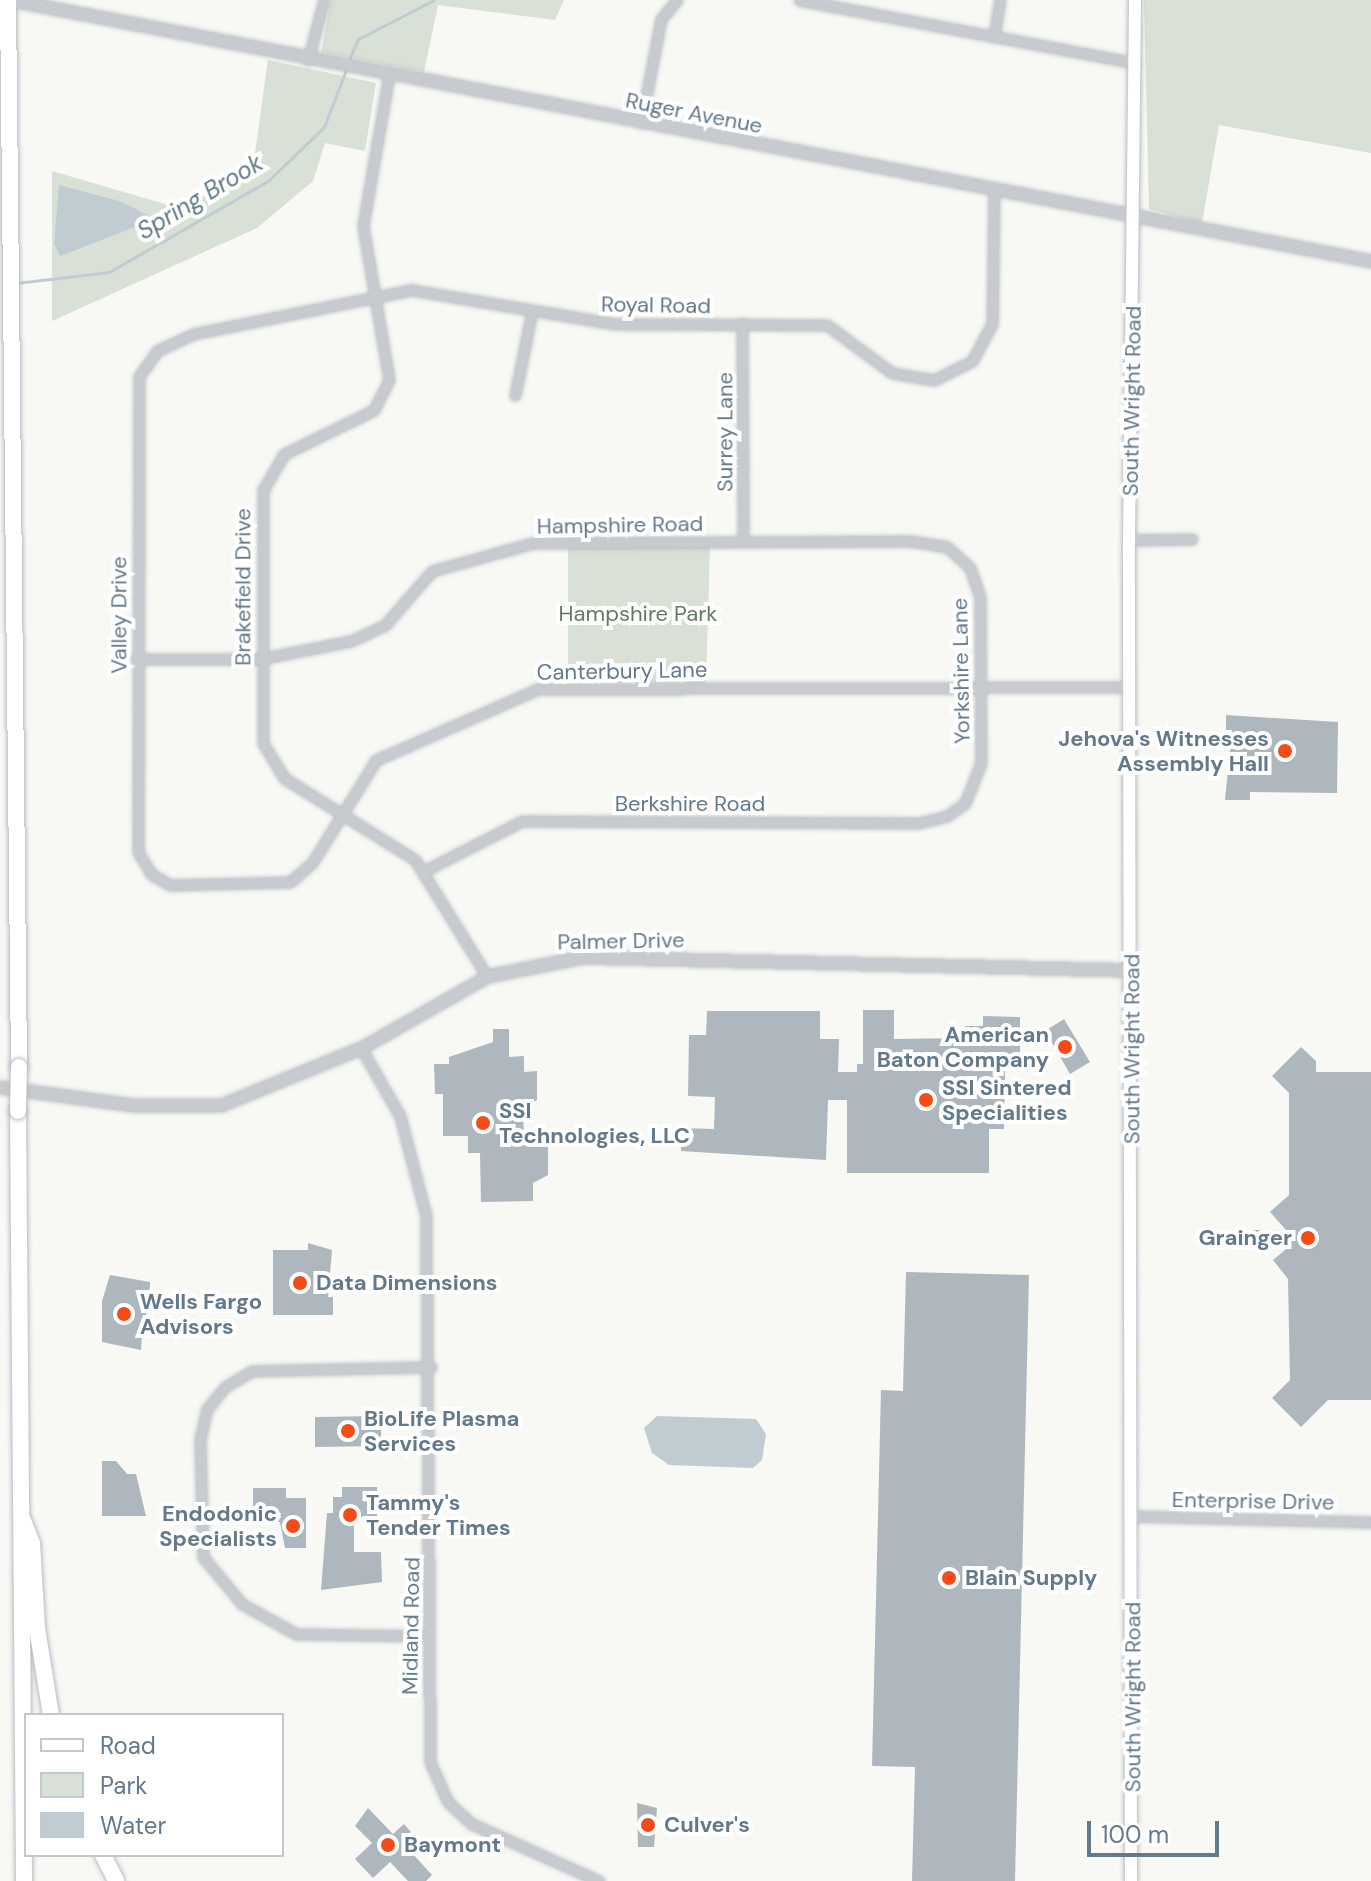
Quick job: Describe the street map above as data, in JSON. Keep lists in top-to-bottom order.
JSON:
{
  "streets": {
    "main road": ["South Wright Road"],
    "street": [
      "Ruger Avenue",
      "Royal Road",
      "Surrey Lane",
      "Hampshire Road",
      "Brakefield Drive",
      "Valley Drive",
      "Canterbury Lane",
      "Yorkshire Lane",
      "Berkshire Road",
      "Palmer Drive",
      "Enterprise Drive",
      "Midland Road"
    ]
  },
  "crossings": [
    ["Ruger Avenue", "Royal Road"],
    ["Ruger Avenue", "South Wright Road"],
    ["Ruger Avenue", "Brakefield Drive"],
    ["Royal Road", "Surrey Lane"],
    ["Royal Road", "Brakefield Drive"],
    ["Royal Road", "Valley Drive"],
    ["South Wright Road", "Canterbury Lane"],
    ["South Wright Road", "Palmer Drive"],
    ["South Wright Road", "Enterprise Drive"],
    ["Surrey Lane", "Hampshire Road"],
    ["Hampshire Road", "Brakefield Drive"],
    ["Hampshire Road", "Valley Drive"],
    ["Hampshire Road", "Yorkshire Lane"],
    ["Brakefield Drive", "Canterbury Lane"],
    ["Brakefield Drive", "Berkshire Road"],
    ["Brakefield Drive", "Palmer Drive"],
    ["Valley Drive", "Canterbury Lane"],
    ["Canterbury Lane", "Yorkshire Lane"],
    ["Yorkshire Lane", "Berkshire Road"],
    ["Palmer Drive", "Midland Road"]
  ],
  "water": ["Spring Brook"],
  "parks": ["Hampshire Park"],
  "places": [
    "Jehova's Witnesses Assembly Hall",
    "American Baton Company",
    "SSI Sintered Specialities",
    "SSI Technologies, LLC",
    "Grainger",
    "Data Dimensions",
    "Wells Fargo Advisors",
    "BioLife Plasma Services",
    "Tammy's Tender Times",
    "Endodonic Specialists",
    "Blain Supply",
    "Culver's",
    "Baymont"
  ],
  "legend": ["Road", "Park", "Water"],
  "scale_bar": "100 m"
}
